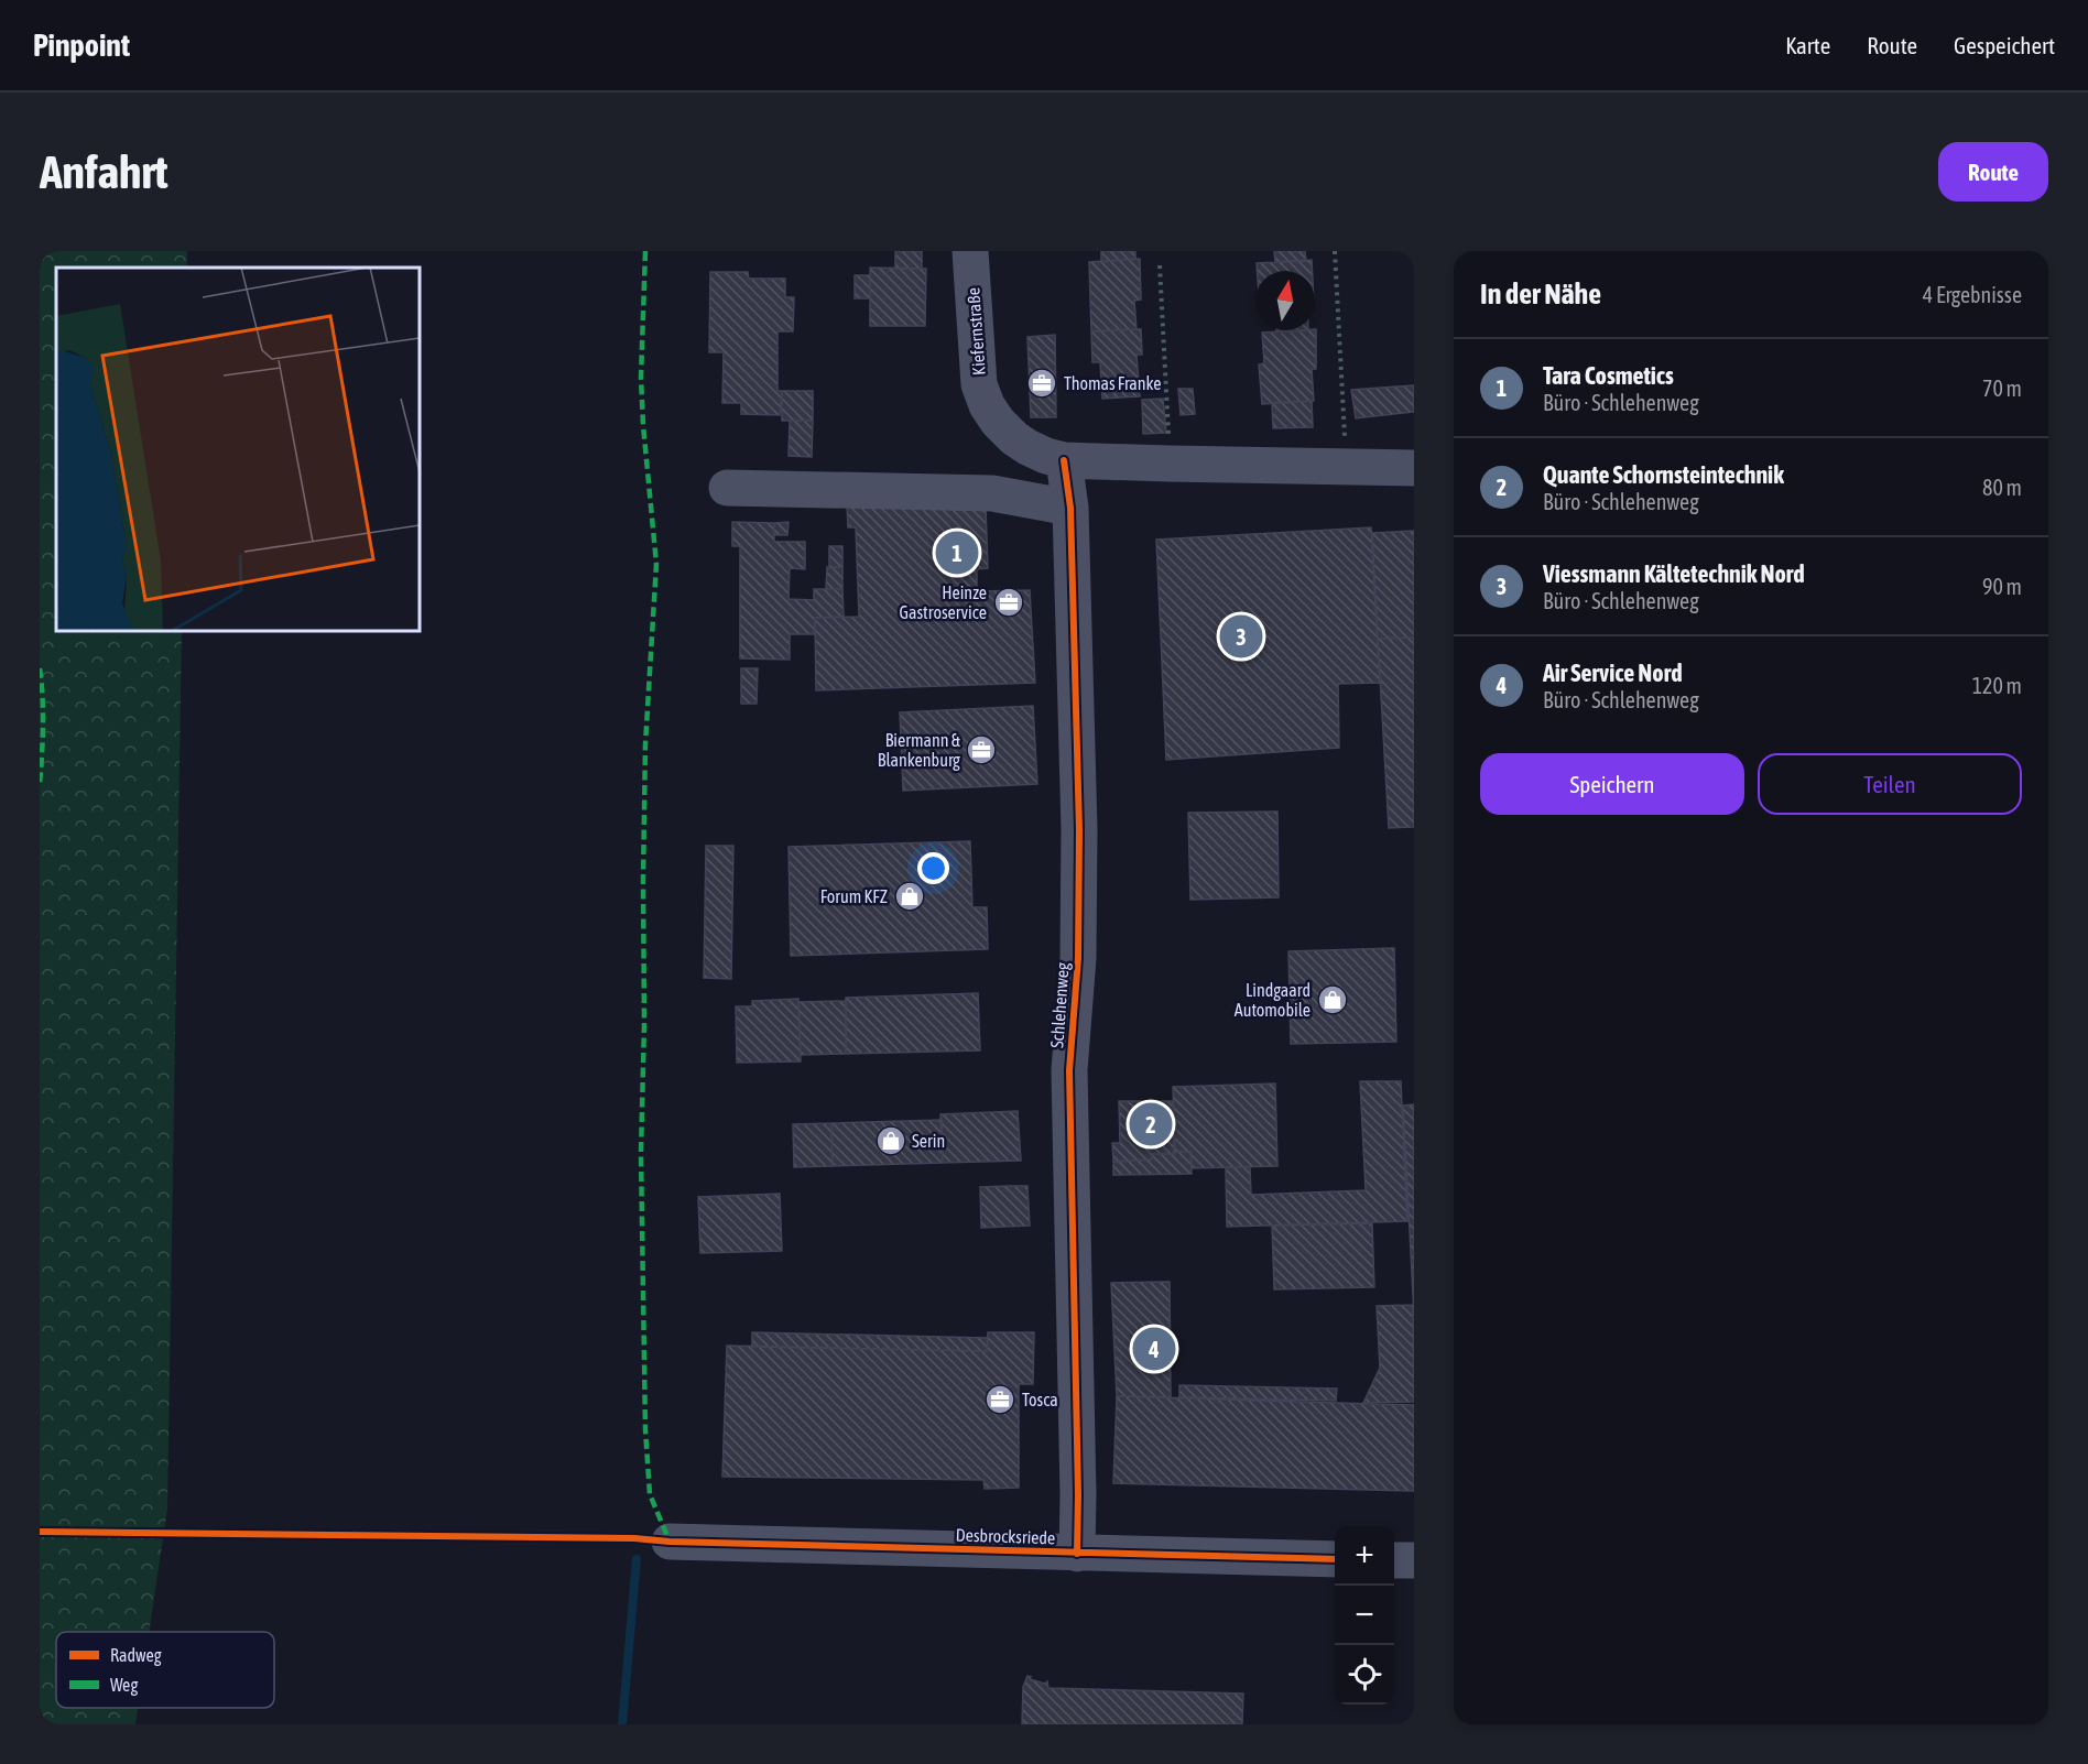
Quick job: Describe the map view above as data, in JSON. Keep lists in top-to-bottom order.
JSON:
{
  "streets": {
    "street": ["Kiefernstraße", "Schlehenweg", "Desbrocksriede"]
  },
  "crossings": [
    ["Kiefernstraße", "Schlehenweg"],
    ["Schlehenweg", "Desbrocksriede"]
  ],
  "places": {
    "office": [
      "Thomas Franke",
      "Heinze Gastroservice",
      "Biermann & Blankenburg",
      "Tosca"
    ],
    "shop": ["Forum KFZ", "Lindgaard Automobile", "Serin"]
  },
  "legend": ["Radweg", "Weg"],
  "north": "top",
  "page": {
    "header": "Pinpoint",
    "nav": ["Karte", "Route", "Gespeichert"],
    "buttons": [
      "Route",
      ["Speichern", "Teilen"]
    ],
    "title": "Anfahrt",
    "heading": ["In der Nähe", "4 Ergebnisse"],
    "list": [
      {
        "mark": "1",
        "name": "Tara Cosmetics",
        "note": "Büro · Schlehenweg",
        "value": "70 m"
      },
      {
        "mark": "2",
        "name": "Quante Schornsteintechnik",
        "note": "Büro · Schlehenweg",
        "value": "80 m"
      },
      {
        "mark": "3",
        "name": "Viessmann Kältetechnik Nord",
        "note": "Büro · Schlehenweg",
        "value": "90 m"
      },
      {
        "mark": "4",
        "name": "Air Service Nord",
        "note": "Büro · Schlehenweg",
        "value": "120 m"
      }
    ],
    "pins": [
      "1",
      "3",
      "2",
      "4"
    ],
    "map_buttons": ["+", "−"]
  }
}
